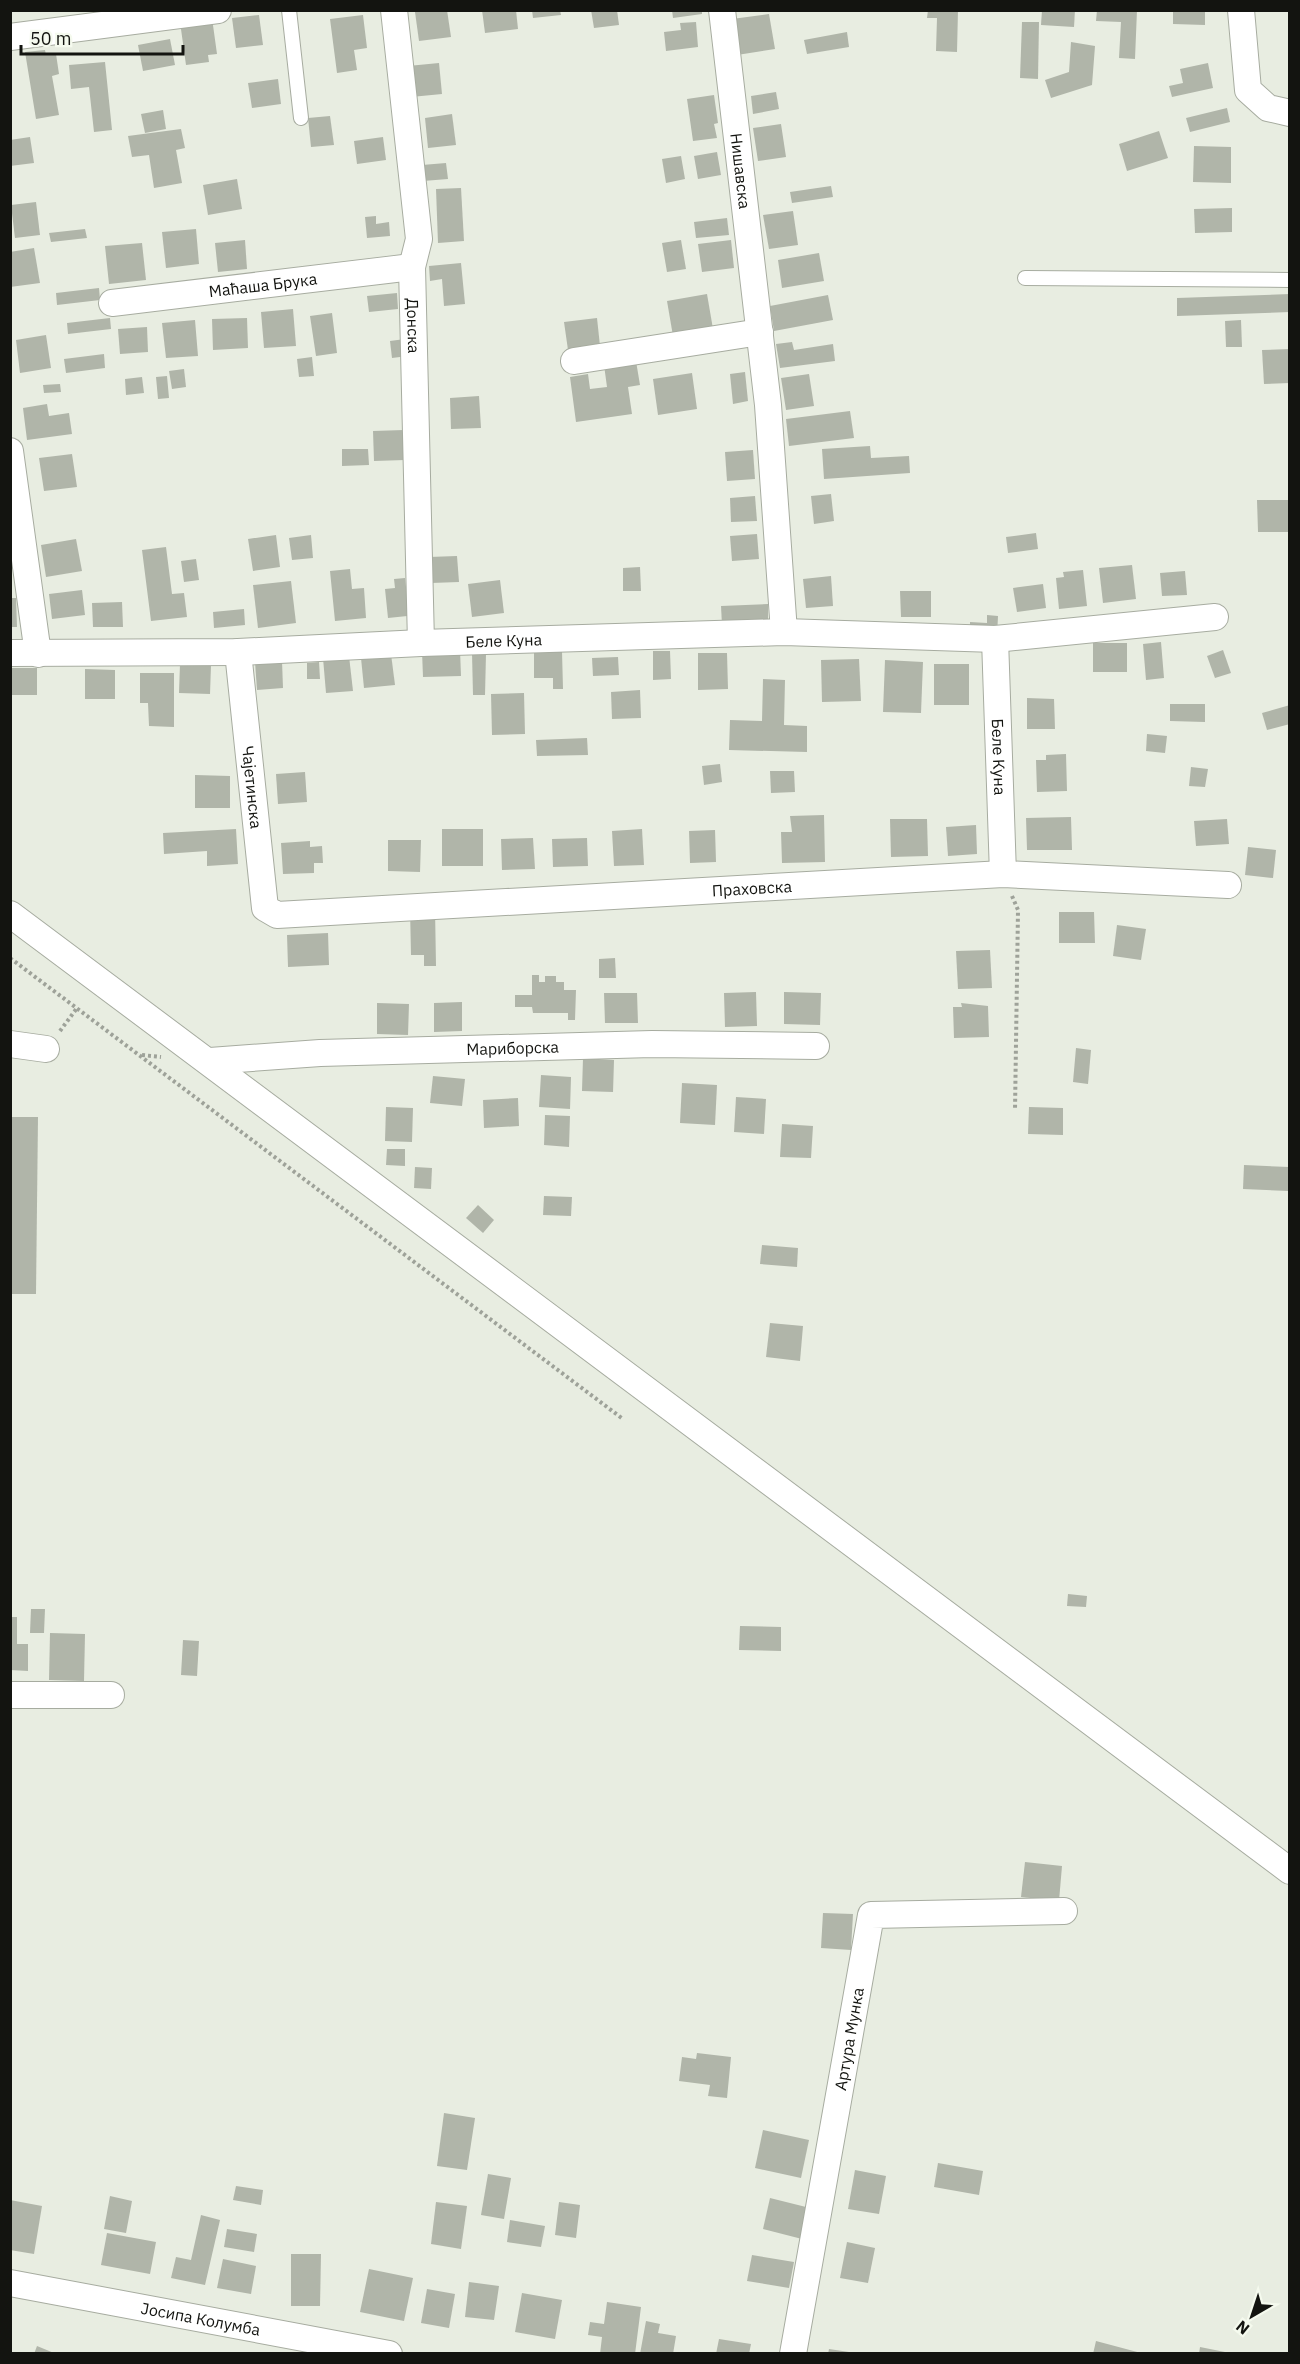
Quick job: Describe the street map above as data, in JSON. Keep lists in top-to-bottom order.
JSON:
{
  "streets": {
    "street": [
      "Нишавска",
      "Маћаша Брука",
      "Донска",
      "Беле Куна",
      "Чајетинска",
      "Праховска",
      "Мариборска",
      "Артура Мунка",
      "Јосипа Колумба"
    ]
  },
  "crossings": [
    ["Нишавска", "Беле Куна"],
    ["Маћаша Брука", "Донска"],
    ["Донска", "Беле Куна"],
    ["Беле Куна", "Чајетинска"],
    ["Беле Куна", "Праховска"],
    ["Чајетинска", "Праховска"]
  ],
  "scale_bar": "50 m",
  "north": "bottom left"
}
